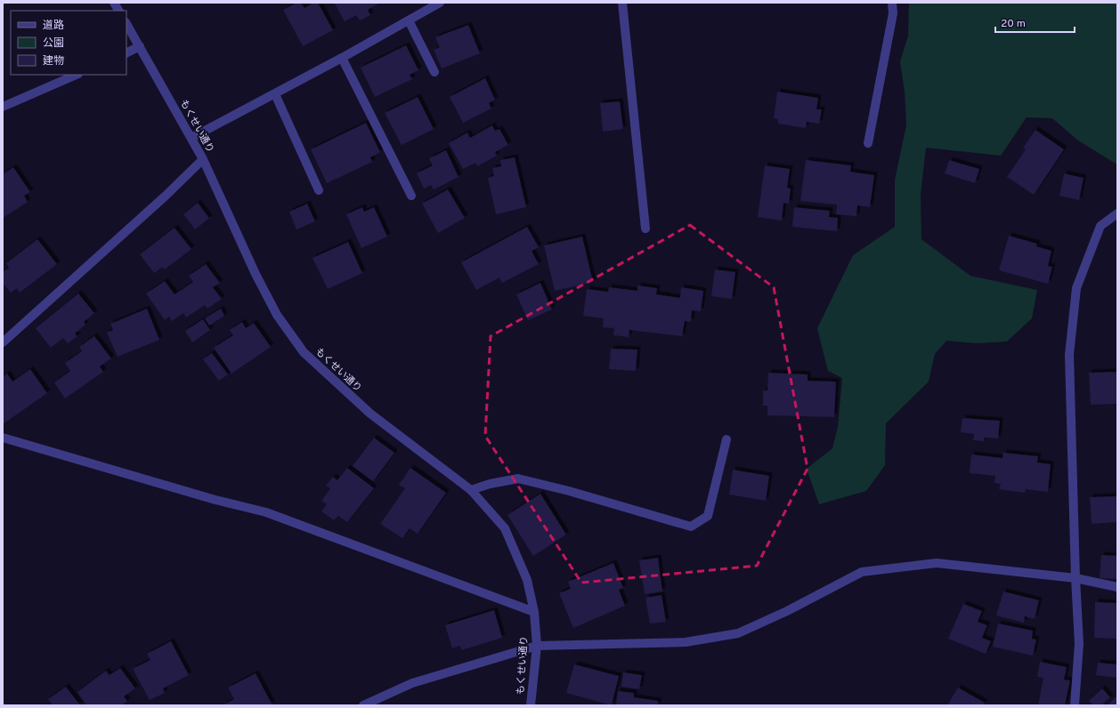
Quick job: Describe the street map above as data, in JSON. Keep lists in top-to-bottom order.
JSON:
{
  "streets": {
    "street": ["もくせい通り"]
  },
  "legend": ["道路", "公園", "建物"],
  "scale_bar": "20 m"
}
